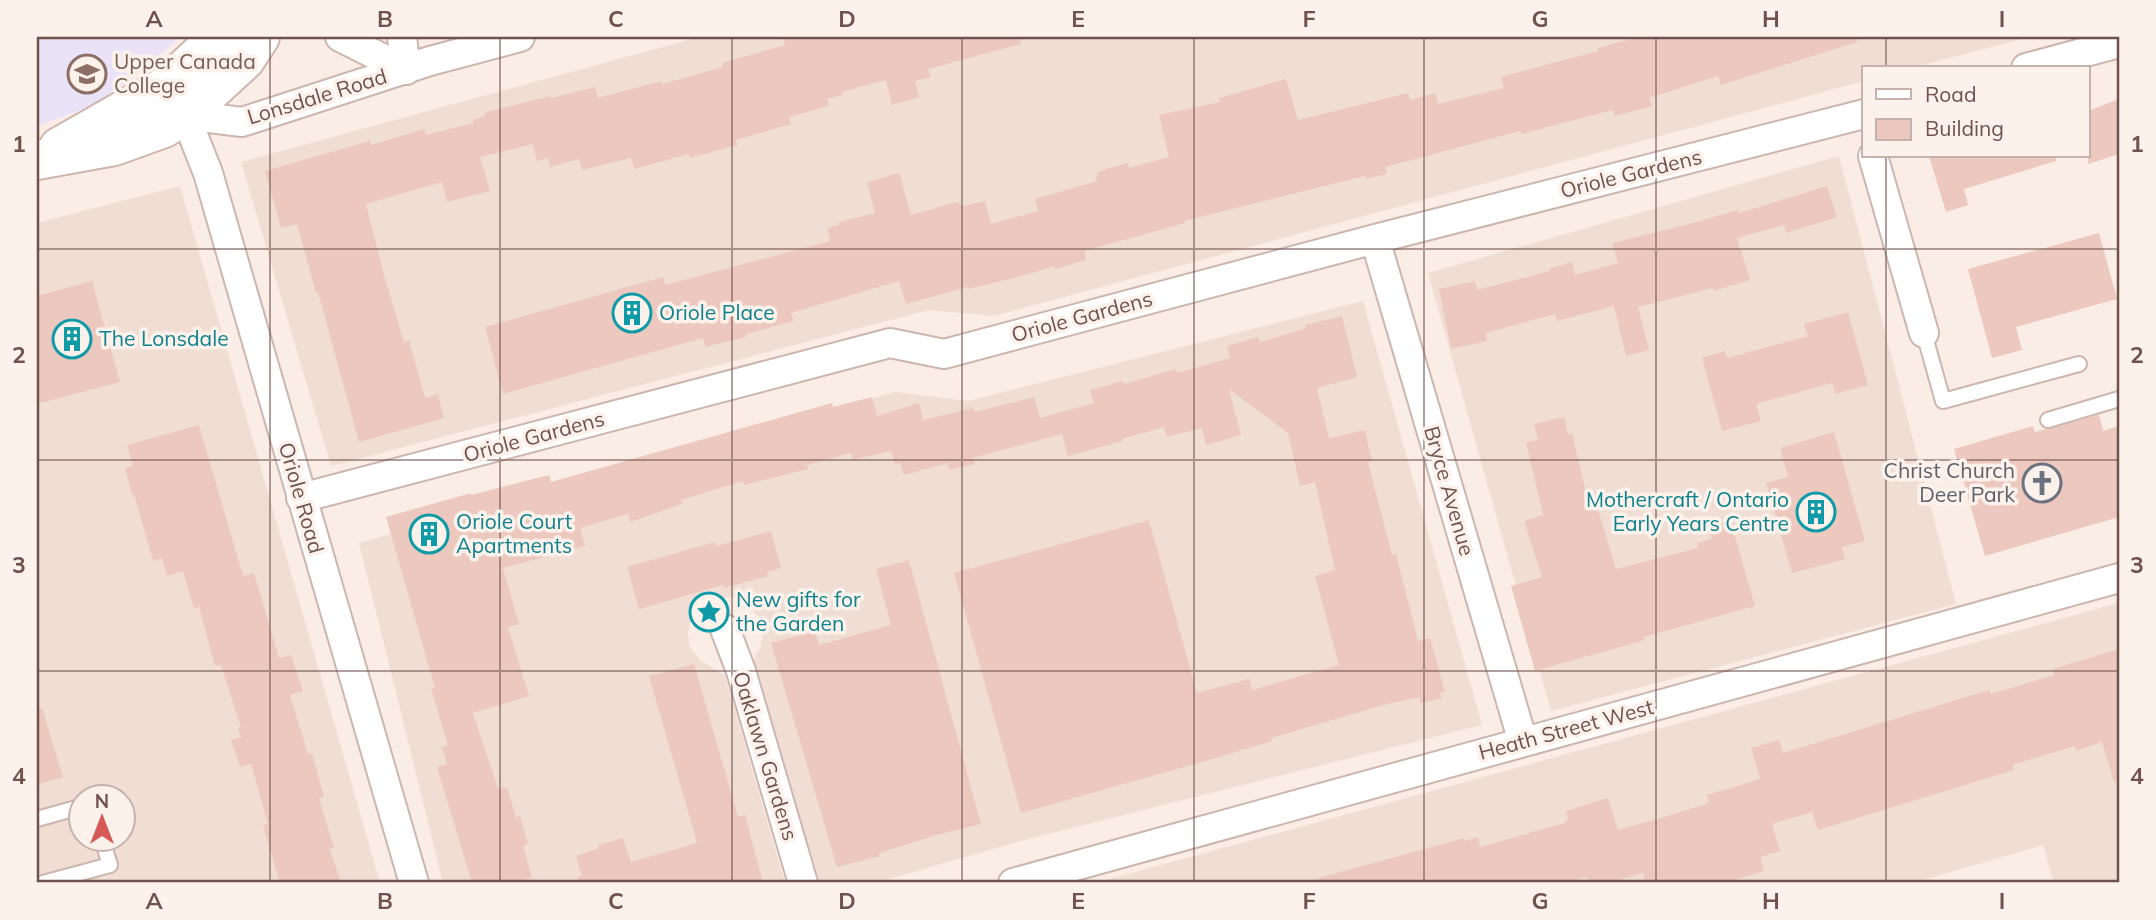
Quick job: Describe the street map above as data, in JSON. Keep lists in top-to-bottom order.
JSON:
{
  "streets": {
    "street": [
      "Lonsdale Road",
      "Oriole Gardens",
      "Bryce Avenue",
      "Oriole Road",
      "Heath Street West",
      "Oaklawn Gardens"
    ]
  },
  "crossings": [
    ["Lonsdale Road", "Oriole Road"],
    ["Oriole Gardens", "Bryce Avenue"],
    ["Oriole Gardens", "Oriole Road"],
    ["Bryce Avenue", "Heath Street West"]
  ],
  "places": {
    "school or university": ["Upper Canada College"],
    "building": [
      "Oriole Place",
      "The Lonsdale",
      "Mothercraft / Ontario Early Years Centre",
      "Oriole Court Apartments"
    ],
    "church": ["Christ Church Deer Park"],
    "place": ["New gifts for the Garden"]
  },
  "legend": ["Road", "Building"],
  "north": "top",
  "grid": {
    "columns": [
      "A",
      "B",
      "C",
      "D",
      "E",
      "F",
      "G",
      "H",
      "I"
    ],
    "rows": [
      "1",
      "2",
      "3",
      "4"
    ]
  }
}
